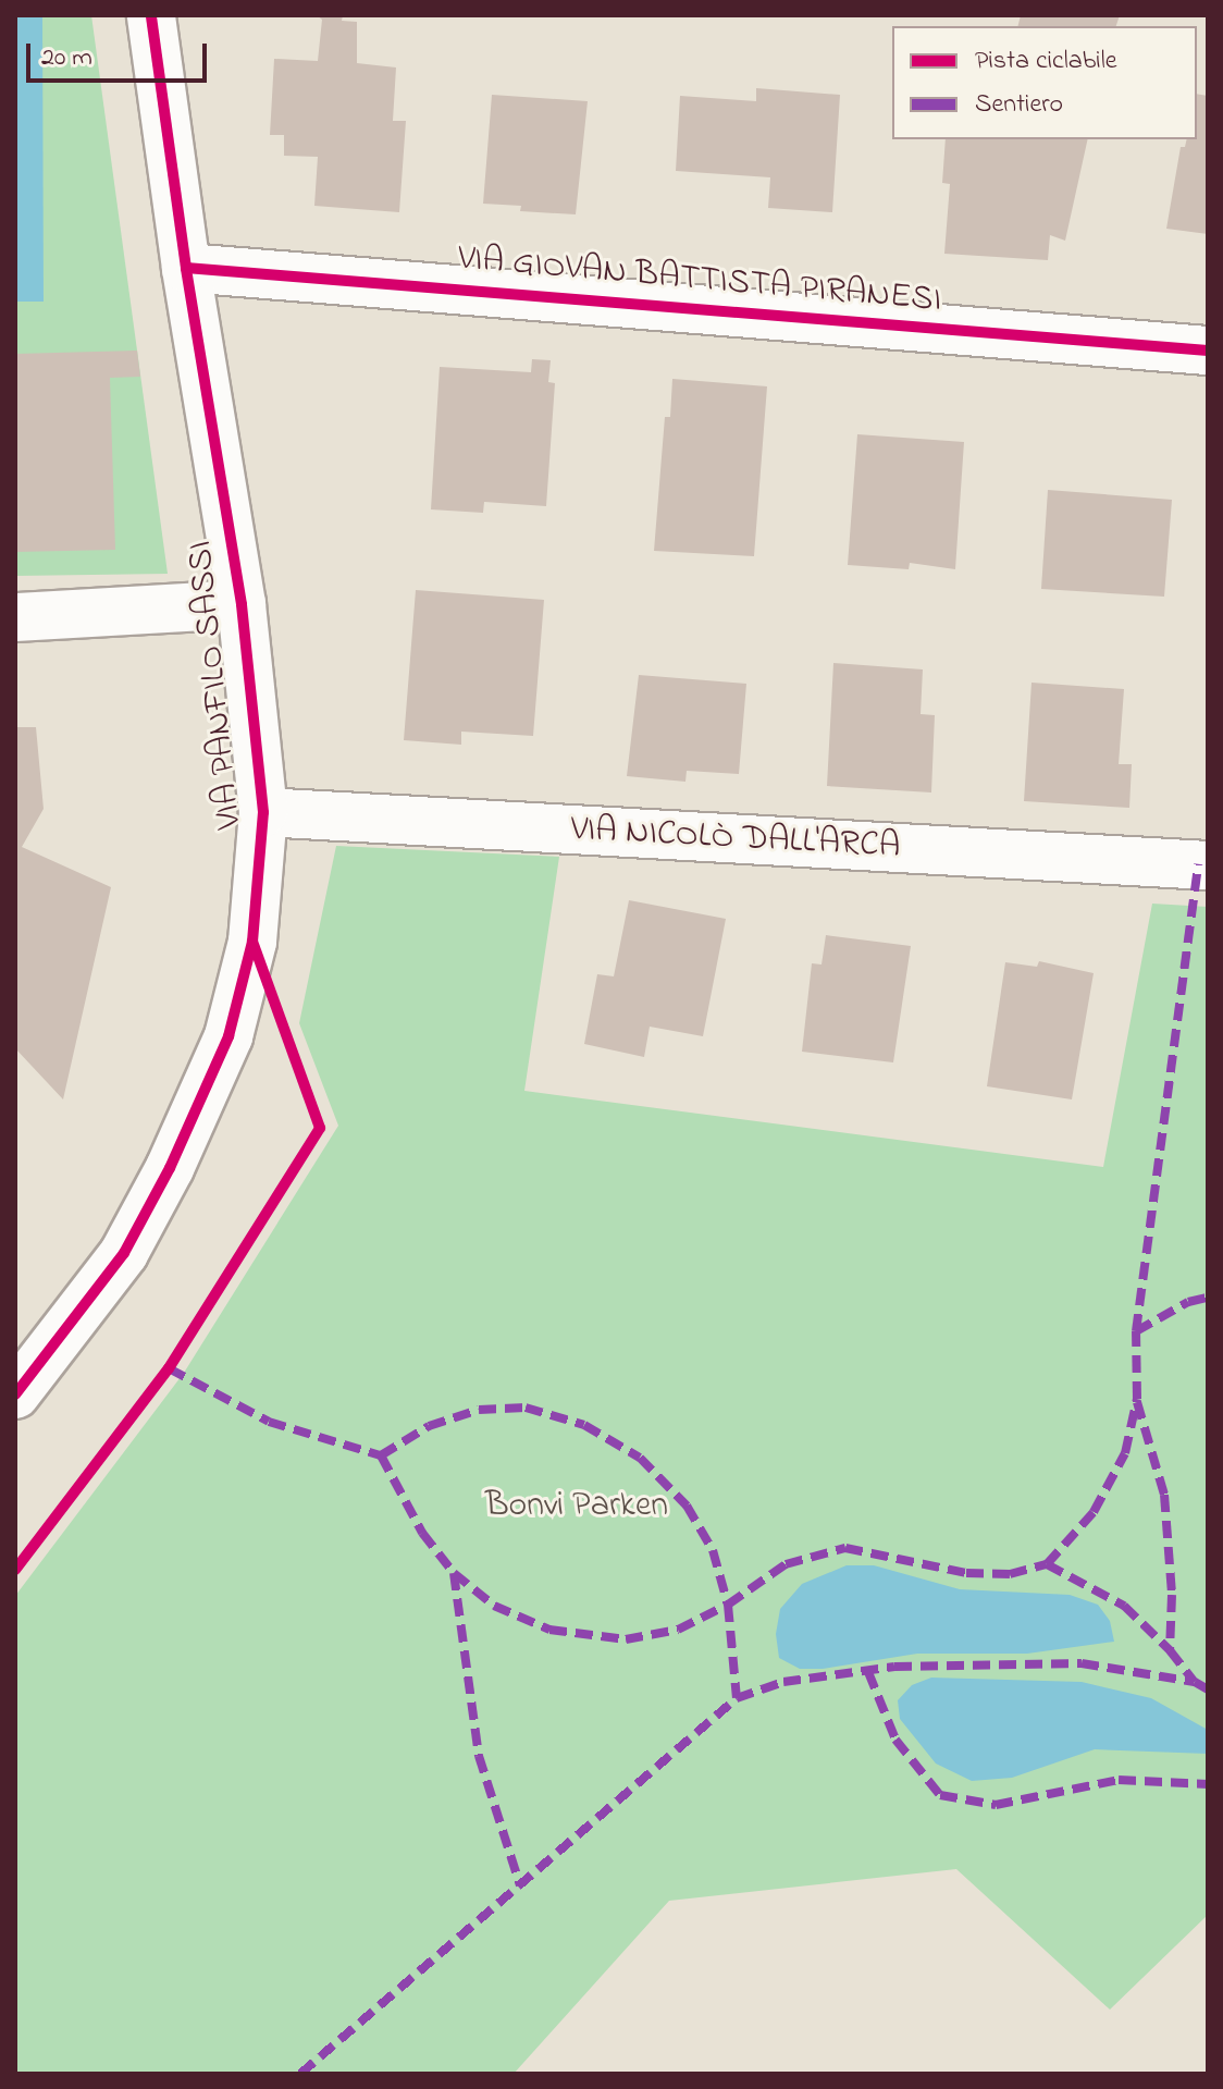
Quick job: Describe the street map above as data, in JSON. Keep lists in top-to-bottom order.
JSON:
{
  "streets": {
    "street": ["VIA GIOVAN BATTISTA PIRANESI", "VIA PANFILO SASSI", "VIA NICOLÒ DALL'ARCA"]
  },
  "crossings": [
    ["VIA GIOVAN BATTISTA PIRANESI", "VIA PANFILO SASSI"],
    ["VIA PANFILO SASSI", "VIA NICOLÒ DALL'ARCA"]
  ],
  "parks": ["Bonvi Parken"],
  "legend": ["Pista ciclabile", "Sentiero"],
  "scale_bar": "20 m"
}
